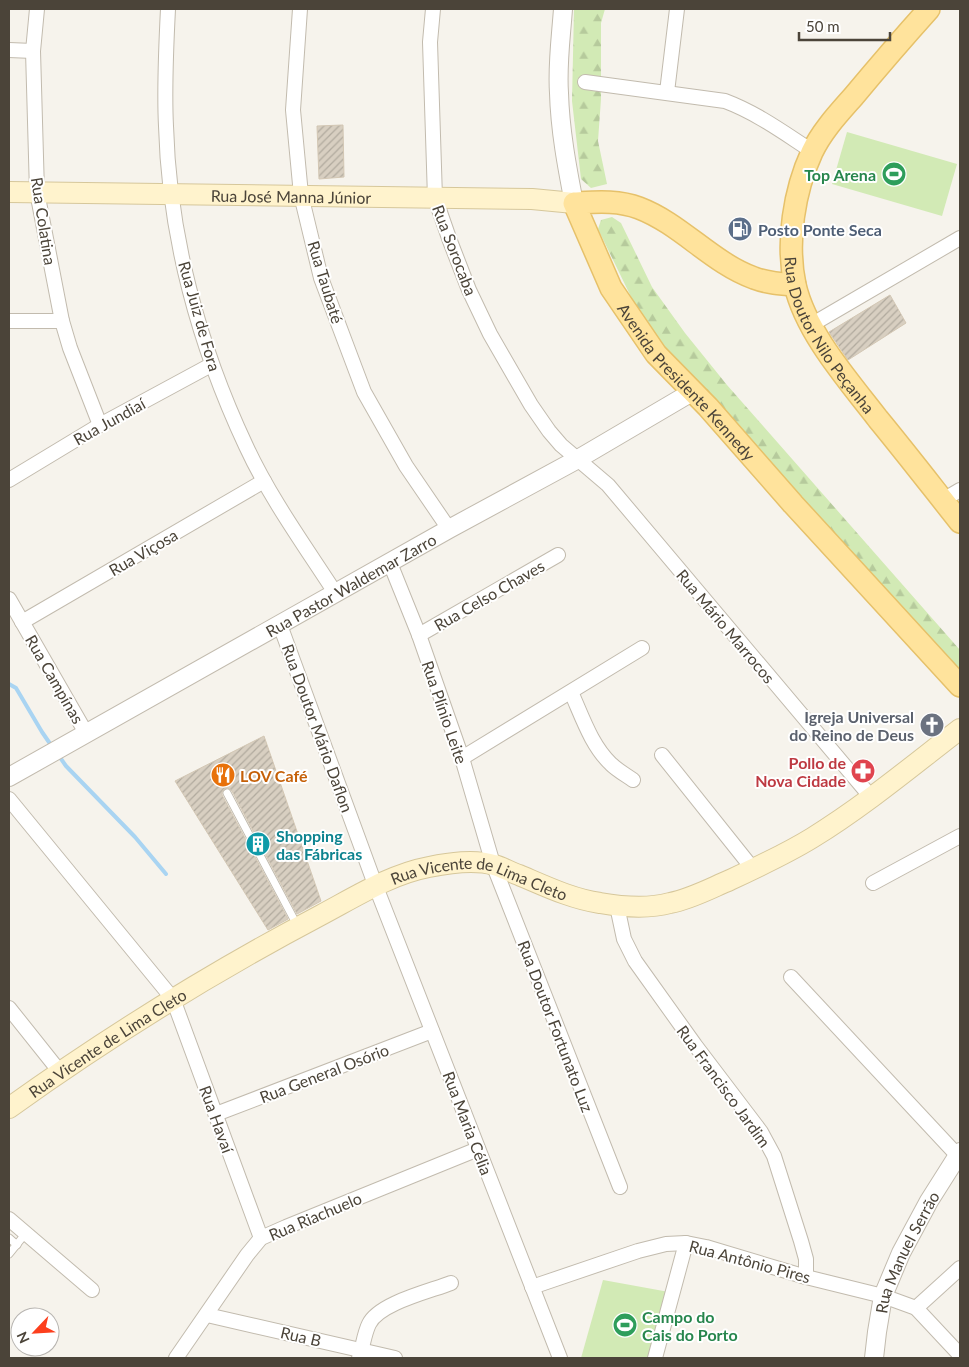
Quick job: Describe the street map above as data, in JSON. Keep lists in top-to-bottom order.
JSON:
{
  "streets": {
    "main road": [
      "Rua José Manna Júnior",
      "Rua Doutor Nilo Peçanha",
      "Avenida Presidente Kennedy",
      "Rua Vicente de Lima Cleto"
    ],
    "street": [
      "Rua Colatina",
      "Rua Sorocaba",
      "Rua Taubaté",
      "Rua Juiz de Fora",
      "Rua Jundiaí",
      "Rua Viçosa",
      "Rua Pastor Waldemar Zarro",
      "Rua Celso Chaves",
      "Rua Mário Marrocos",
      "Rua Campínas",
      "Rua Plínio Leite",
      "Rua Doutor Mário Daflon",
      "Rua Doutor Fortunato Luz",
      "Rua General Osório",
      "Rua Francisco Jardim",
      "Rua Havaí",
      "Rua Maria Célia",
      "Rua Riachuelo",
      "Rua Manuel Serrão",
      "Rua Antônio Pires",
      "Rua B"
    ]
  },
  "crossings": [
    ["Rua José Manna Júnior", "Rua Colatina"],
    ["Rua José Manna Júnior", "Rua Sorocaba"],
    ["Rua José Manna Júnior", "Rua Taubaté"],
    ["Rua José Manna Júnior", "Rua Juiz de Fora"],
    ["Rua José Manna Júnior", "Avenida Presidente Kennedy"],
    ["Rua Colatina", "Rua Jundiaí"],
    ["Rua Sorocaba", "Rua Pastor Waldemar Zarro"],
    ["Rua Sorocaba", "Rua Mário Marrocos"],
    ["Rua Taubaté", "Rua Pastor Waldemar Zarro"],
    ["Rua Juiz de Fora", "Rua Jundiaí"],
    ["Rua Juiz de Fora", "Rua Viçosa"],
    ["Rua Juiz de Fora", "Rua Pastor Waldemar Zarro"],
    ["Avenida Presidente Kennedy", "Rua Pastor Waldemar Zarro"],
    ["Rua Viçosa", "Rua Campínas"],
    ["Rua Pastor Waldemar Zarro", "Rua Mário Marrocos"],
    ["Rua Pastor Waldemar Zarro", "Rua Campínas"],
    ["Rua Pastor Waldemar Zarro", "Rua Plínio Leite"],
    ["Rua Pastor Waldemar Zarro", "Rua Doutor Mário Daflon"],
    ["Rua Celso Chaves", "Rua Plínio Leite"],
    ["Rua Mário Marrocos", "Rua Vicente de Lima Cleto"],
    ["Rua Plínio Leite", "Rua Vicente de Lima Cleto"],
    ["Rua Plínio Leite", "Rua Doutor Fortunato Luz"],
    ["Rua Doutor Mário Daflon", "Rua Vicente de Lima Cleto"],
    ["Rua Doutor Mário Daflon", "Rua Maria Célia"],
    ["Rua Vicente de Lima Cleto", "Rua Doutor Fortunato Luz"],
    ["Rua Vicente de Lima Cleto", "Rua Francisco Jardim"],
    ["Rua Vicente de Lima Cleto", "Rua Havaí"],
    ["Rua Vicente de Lima Cleto", "Rua Maria Célia"],
    ["Rua General Osório", "Rua Havaí"],
    ["Rua General Osório", "Rua Maria Célia"],
    ["Rua Francisco Jardim", "Rua Antônio Pires"],
    ["Rua Havaí", "Rua Riachuelo"],
    ["Rua Maria Célia", "Rua Riachuelo"],
    ["Rua Maria Célia", "Rua Antônio Pires"],
    ["Rua Riachuelo", "Rua B"],
    ["Rua Manuel Serrão", "Rua Antônio Pires"]
  ],
  "places": {
    "sports": ["Top Arena", "Campo do Cais do Porto"],
    "fuel station": ["Posto Ponte Seca"],
    "church": ["Igreja Universal do Reino de Deus"],
    "pharmacy": ["Pollo de Nova Cidade"],
    "restaurant": ["LOV Café"],
    "building": ["Shopping das Fábricas"]
  },
  "scale_bar": "50 m",
  "north": "bottom left"
}
